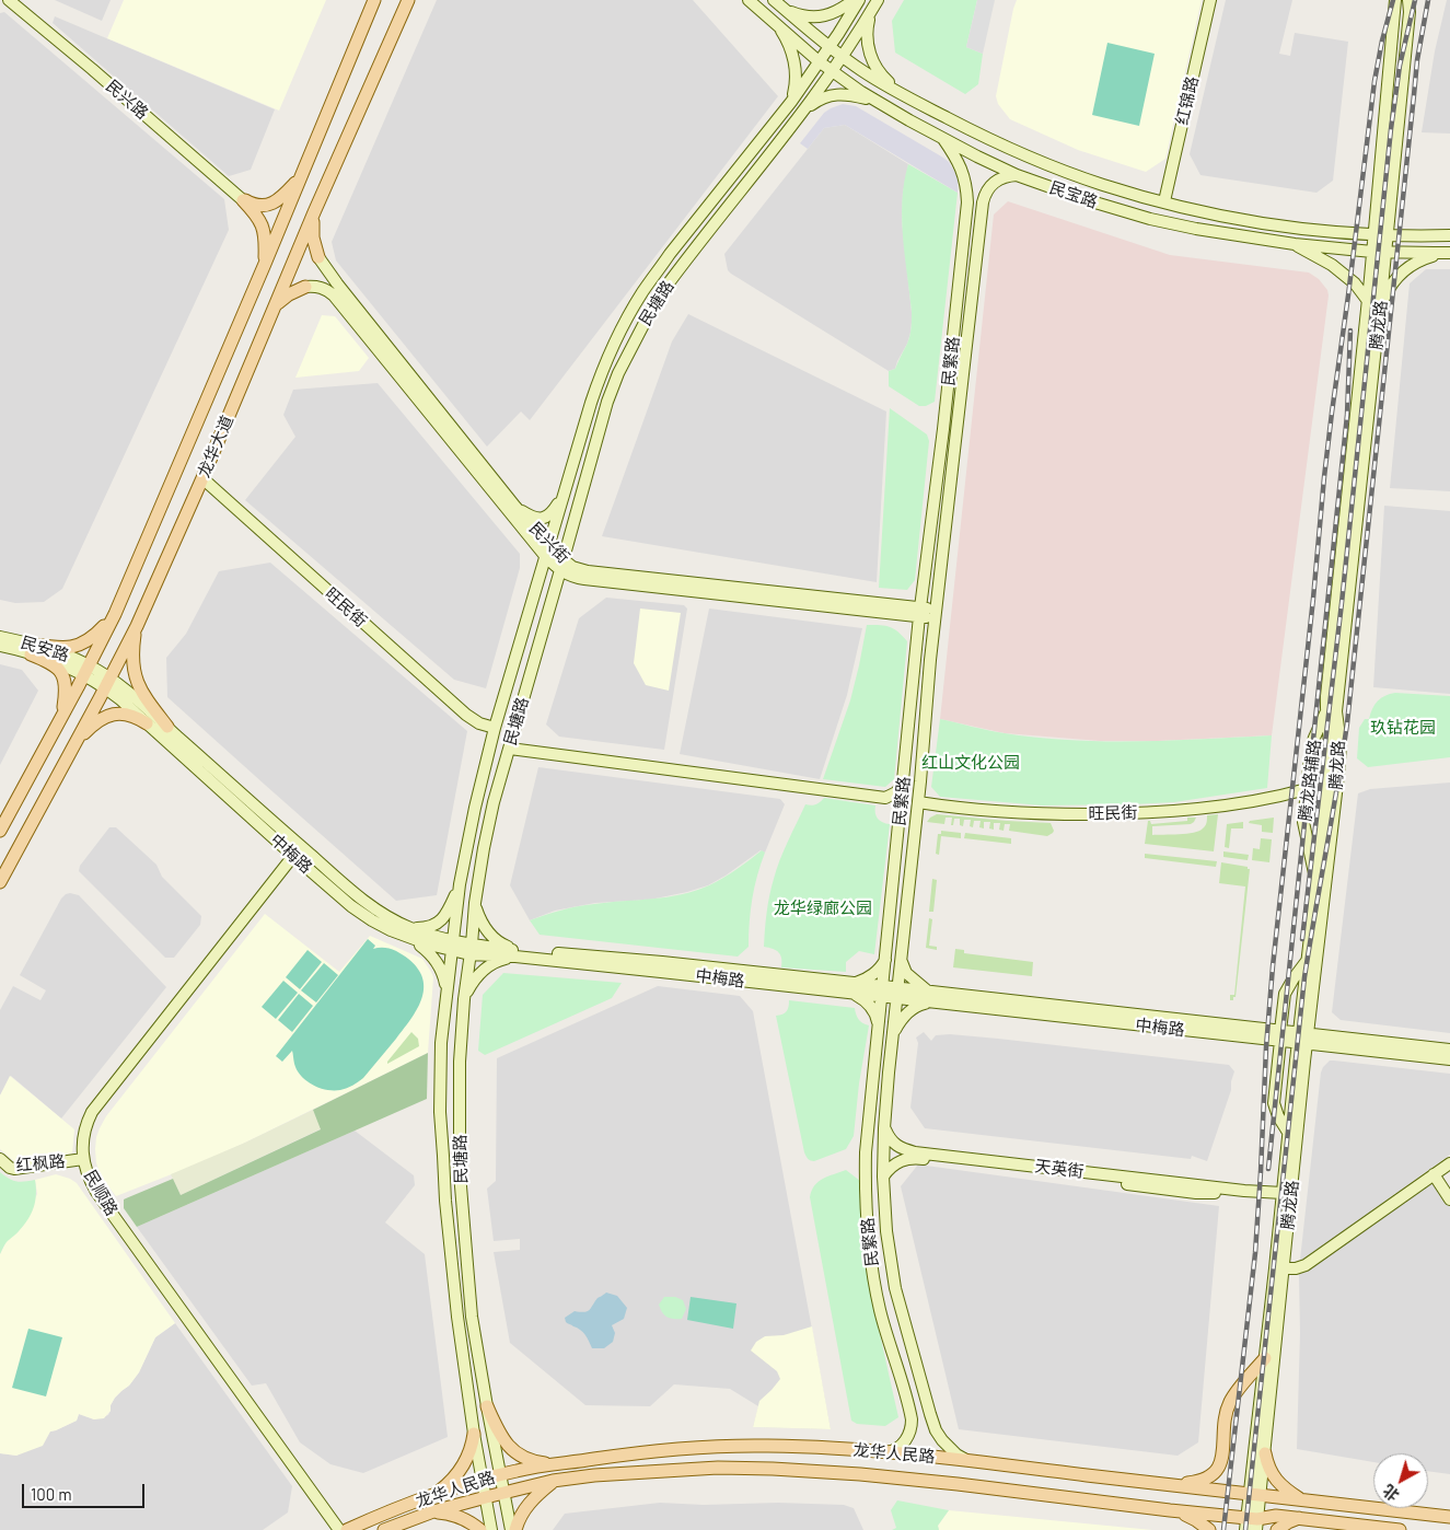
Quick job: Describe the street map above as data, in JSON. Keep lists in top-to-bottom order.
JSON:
{
  "streets": {
    "main road": [
      "民兴路",
      "红锦路",
      "民宝路",
      "民塘路",
      "腾龙路",
      "民繁路",
      "龙华大道",
      "民兴街",
      "旺民街",
      "民安路",
      "腾龙路辅路",
      "中梅路",
      "红枫路",
      "天英街",
      "民顺路",
      "龙华人民路"
    ]
  },
  "crossings": [
    ["红锦路", "民宝路"],
    ["民宝路", "民塘路"],
    ["民宝路", "腾龙路"],
    ["民宝路", "民繁路"],
    ["民塘路", "民兴街"],
    ["民塘路", "旺民街"],
    ["民塘路", "中梅路"],
    ["民塘路", "龙华人民路"],
    ["腾龙路", "腾龙路辅路"],
    ["腾龙路", "中梅路"],
    ["腾龙路", "天英街"],
    ["腾龙路", "龙华人民路"],
    ["民繁路", "民兴街"],
    ["民繁路", "旺民街"],
    ["民繁路", "中梅路"],
    ["民繁路", "天英街"],
    ["民繁路", "龙华人民路"],
    ["龙华大道", "旺民街"],
    ["龙华大道", "民安路"],
    ["龙华大道", "中梅路"],
    ["旺民街", "腾龙路辅路"],
    ["民安路", "中梅路"],
    ["中梅路", "民顺路"],
    ["红枫路", "民顺路"]
  ],
  "parks": ["玖钻花园", "红山文化公园", "龙华绿廊公园"],
  "scale_bar": "100 m",
  "north": "bottom left"
}
